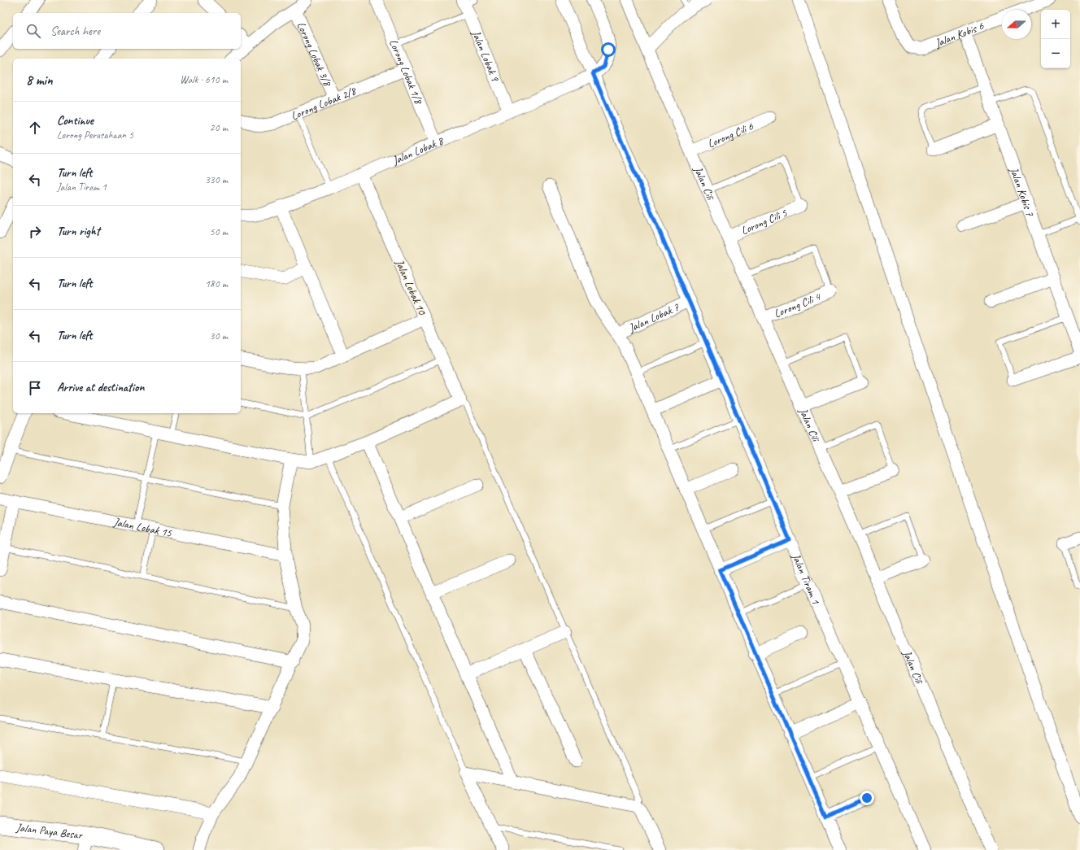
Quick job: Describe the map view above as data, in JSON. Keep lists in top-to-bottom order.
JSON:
{
  "streets": {
    "street": [
      "Jalan Kobis 6",
      "Lorong Lobak 3/8",
      "Jalan Lobak 9",
      "Lorong Lobak 1/8",
      "Lorong Lobak 2/8",
      "Lorong Cili 6",
      "Jalan Lobak 8",
      "Jalan Cili",
      "Jalan Kobis 7",
      "Lorong Cili 5",
      "Jalan Lobak 10",
      "Lorong Cili 4",
      "Jalan Lobak 7",
      "Jalan Lobak 15",
      "Jalan Tiram 1",
      "Jalan Paya Besar"
    ]
  },
  "crossings": [
    ["Jalan Kobis 6", "Jalan Kobis 7"],
    ["Lorong Lobak 3/8", "Lorong Lobak 2/8"],
    ["Jalan Lobak 9", "Jalan Lobak 8"],
    ["Lorong Lobak 1/8", "Lorong Lobak 2/8"],
    ["Lorong Lobak 1/8", "Jalan Lobak 8"],
    ["Lorong Cili 6", "Jalan Cili"],
    ["Jalan Lobak 8", "Jalan Lobak 10"],
    ["Jalan Lobak 8", "Jalan Tiram 1"],
    ["Jalan Cili", "Lorong Cili 5"],
    ["Jalan Cili", "Lorong Cili 4"],
    ["Jalan Lobak 7", "Jalan Tiram 1"]
  ],
  "north": "left",
  "page": {
    "map_buttons": ["+", "−"],
    "search": "Search here",
    "heading": ["8 min", "Walk · 610 m"],
    "list": [
      ["Continue", "Lorong Perusahaan 5", "20 m"],
      ["Turn left", "Jalan Tiram 1", "330 m"],
      ["Turn right", "50 m"],
      ["Turn left", "180 m"],
      ["Turn left", "30 m"],
      "Arrive at destination"
    ]
  }
}
